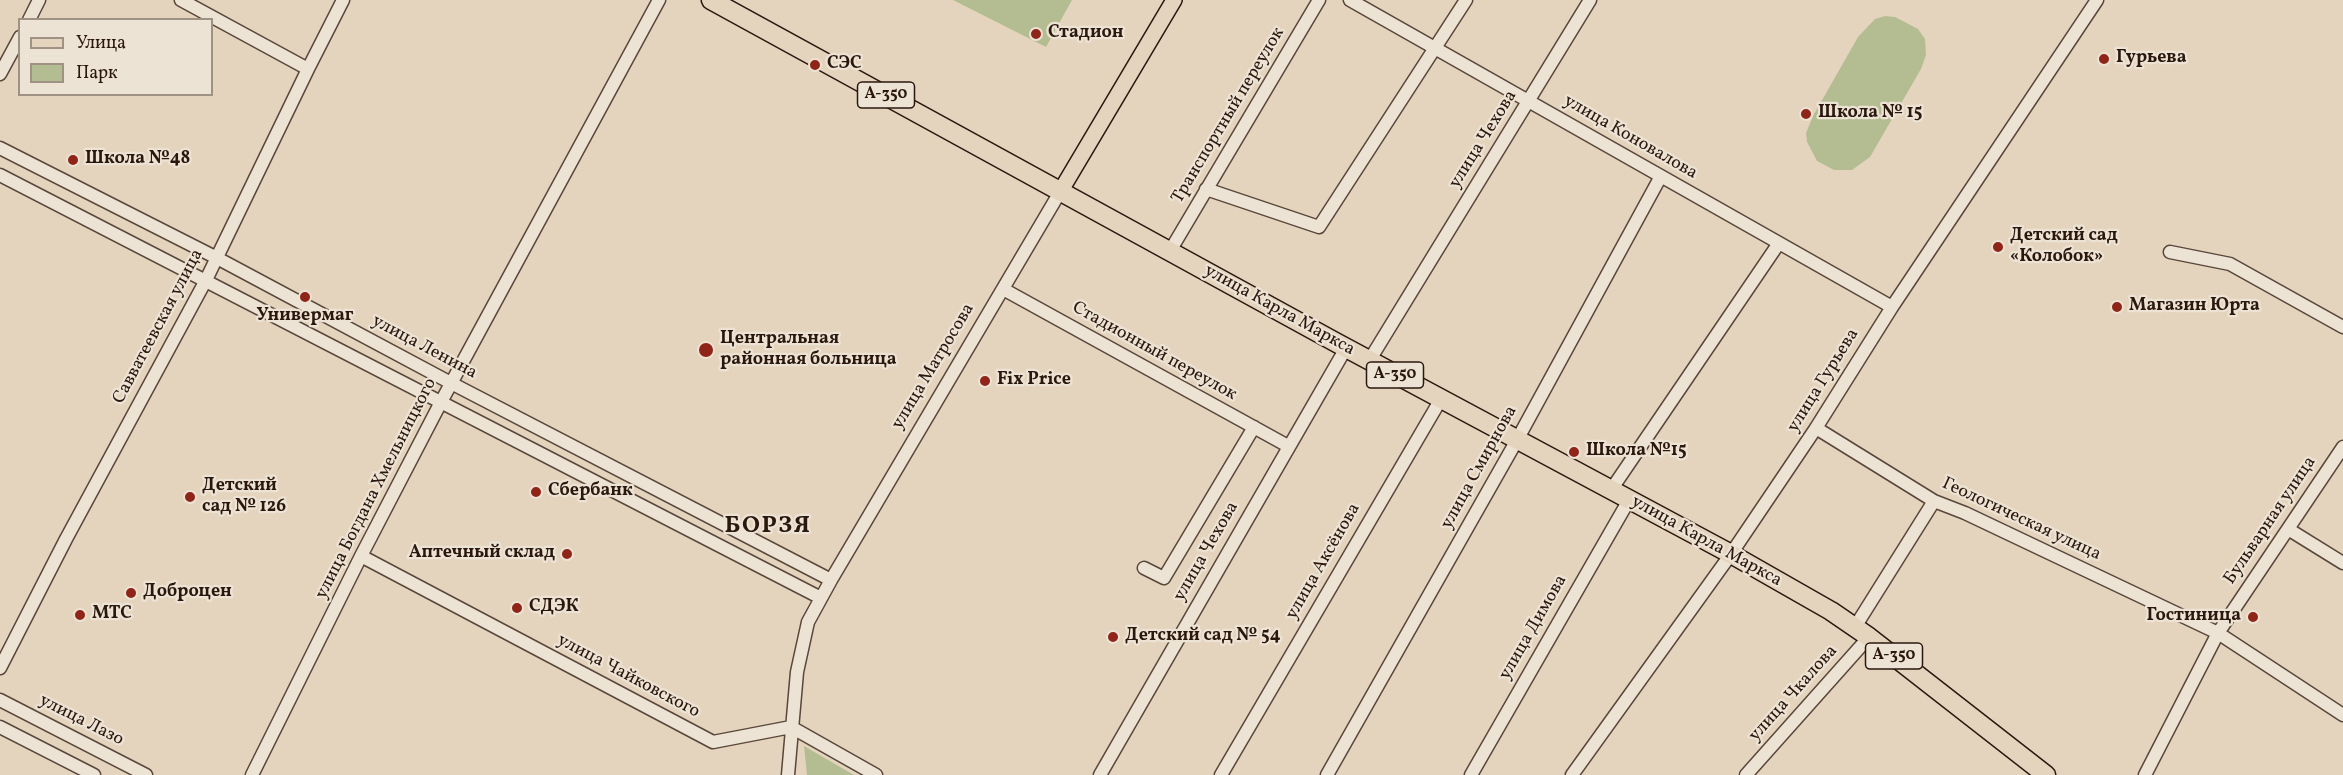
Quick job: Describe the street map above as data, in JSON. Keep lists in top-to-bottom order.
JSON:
{
  "streets": {
    "highway": ["А-350", "улица Карла Маркса"],
    "main road": ["улица Матросова"],
    "street": [
      "Транспортный переулок",
      "улица Коновалова",
      "улица Чехова",
      "Савватеевская улица",
      "улица Ленина",
      "Стадионный переулок",
      "улица Гурьева",
      "улица Смирнова",
      "улица Богдана Хмельницкого",
      "Геологическая улица",
      "Бульварная улица",
      "улица Аксёнова",
      "улица Димова",
      "улица Чайковского",
      "улица Чкалова",
      "улица Лазо"
    ]
  },
  "crossings": [
    ["Транспортный переулок", "улица Карла Маркса"],
    ["улица Коновалова", "улица Чехова"],
    ["улица Коновалова", "улица Гурьева"],
    ["улица Коновалова", "улица Смирнова"],
    ["улица Чехова", "улица Карла Маркса"],
    ["улица Чехова", "Стадионный переулок"],
    ["улица Карла Маркса", "улица Матросова"],
    ["улица Карла Маркса", "улица Гурьева"],
    ["улица Карла Маркса", "улица Смирнова"],
    ["улица Карла Маркса", "улица Аксёнова"],
    ["улица Карла Маркса", "улица Димова"],
    ["улица Карла Маркса", "улица Чкалова"],
    ["Савватеевская улица", "улица Ленина"],
    ["улица Ленина", "улица Матросова"],
    ["улица Ленина", "улица Богдана Хмельницкого"],
    ["Стадионный переулок", "улица Матросова"],
    ["улица Матросова", "улица Чайковского"],
    ["улица Гурьева", "Геологическая улица"],
    ["улица Богдана Хмельницкого", "улица Чайковского"],
    ["Геологическая улица", "Бульварная улица"],
    ["Геологическая улица", "улица Чкалова"]
  ],
  "districts": ["БОРЗЯ"],
  "places": [
    "Стадион",
    "Гурьева",
    "СЭС",
    "Школа № 15",
    "Школа №48",
    "Детский сад «Колобок»",
    "Универмаг",
    "Магазин Юрта",
    "Центральная районная больница",
    "Fix Price",
    "Школа №15",
    "Сбербанк",
    "Детский сад № 126",
    "Аптечный склад",
    "Доброцен",
    "СДЭК",
    "МТС",
    "Гостиница",
    "Детский сад № 54"
  ],
  "legend": ["Улица", "Парк"]
}
